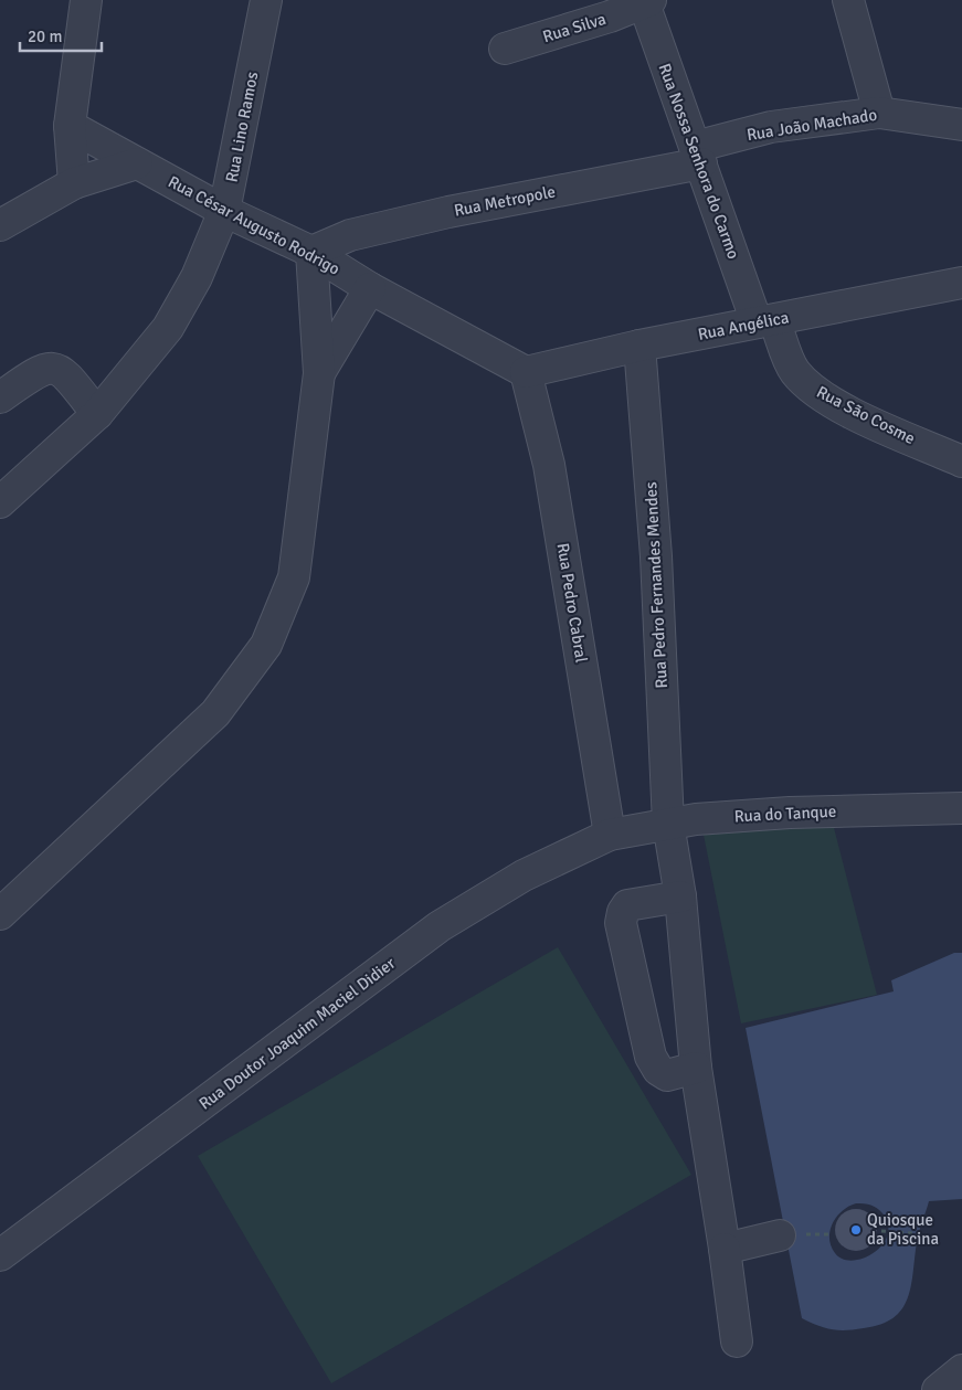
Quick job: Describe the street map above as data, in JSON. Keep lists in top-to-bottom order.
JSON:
{
  "streets": {
    "street": [
      "Rua Silva",
      "Rua João Machado",
      "Rua Lino Ramos",
      "Rua Nossa Senhora do Carmo",
      "Rua Metropole",
      "Rua César Augusto Rodrigo",
      "Rua Angélica",
      "Rua São Cosme",
      "Rua Pedro Fernandes Mendes",
      "Rua Pedro Cabral",
      "Rua do Tanque",
      "Rua Doutor Joaquim Maciel Didier"
    ]
  },
  "crossings": [
    ["Rua Silva", "Rua Nossa Senhora do Carmo"],
    ["Rua João Machado", "Rua Nossa Senhora do Carmo"],
    ["Rua João Machado", "Rua Metropole"],
    ["Rua Lino Ramos", "Rua César Augusto Rodrigo"],
    ["Rua Nossa Senhora do Carmo", "Rua Metropole"],
    ["Rua Nossa Senhora do Carmo", "Rua Angélica"],
    ["Rua Nossa Senhora do Carmo", "Rua São Cosme"],
    ["Rua Metropole", "Rua César Augusto Rodrigo"],
    ["Rua César Augusto Rodrigo", "Rua Angélica"],
    ["Rua César Augusto Rodrigo", "Rua Pedro Cabral"],
    ["Rua Angélica", "Rua São Cosme"],
    ["Rua Angélica", "Rua Pedro Fernandes Mendes"],
    ["Rua Angélica", "Rua Pedro Cabral"],
    ["Rua Pedro Fernandes Mendes", "Rua do Tanque"],
    ["Rua Pedro Cabral", "Rua do Tanque"],
    ["Rua Pedro Cabral", "Rua Doutor Joaquim Maciel Didier"],
    ["Rua do Tanque", "Rua Doutor Joaquim Maciel Didier"]
  ],
  "places": ["Quiosque da Piscina"],
  "scale_bar": "20 m"
}
